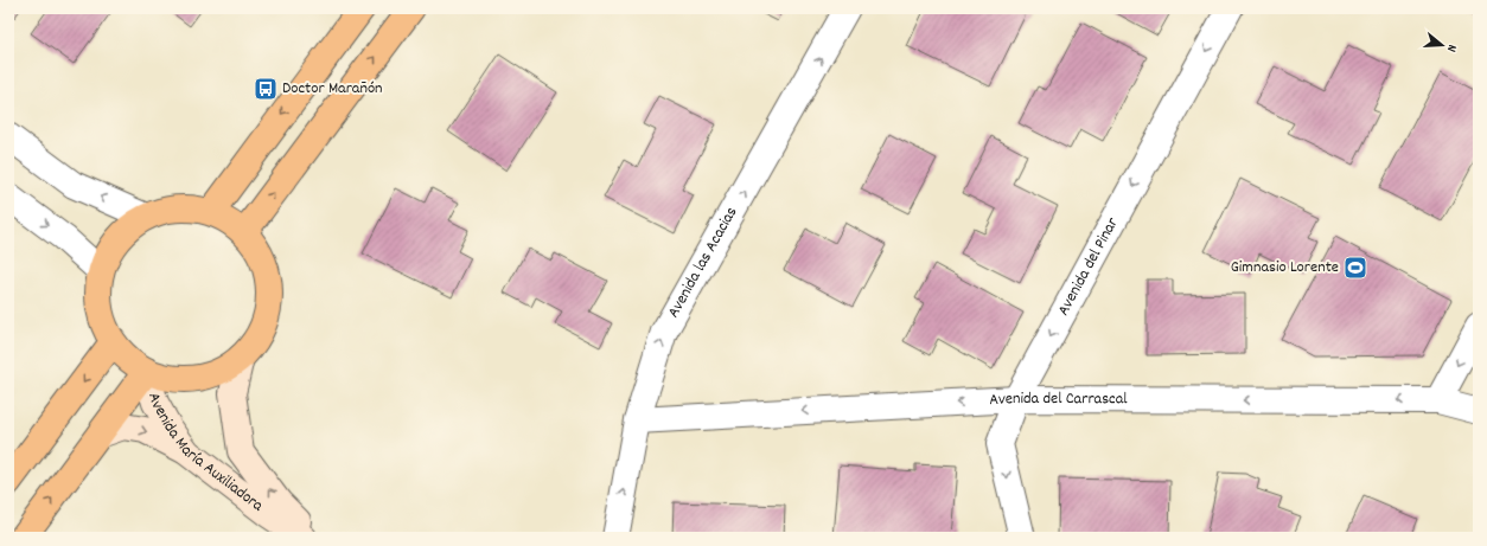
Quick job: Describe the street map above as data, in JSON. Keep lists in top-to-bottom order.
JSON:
{
  "streets": {
    "street": [
      "Avenida las Acacias",
      "Avenida del Pinar",
      "Avenida del Carrascal",
      "Avenida María Auxiliadora"
    ]
  },
  "crossings": [
    ["Avenida las Acacias", "Avenida del Carrascal"],
    ["Avenida del Pinar", "Avenida del Carrascal"]
  ],
  "one_way": ["Avenida las Acacias", "Avenida del Pinar", "Avenida del Carrascal"],
  "places": {
    "bus stop": ["Doctor Marañón"],
    "sports": ["Gimnasio Lorente"]
  },
  "north": "right"
}
